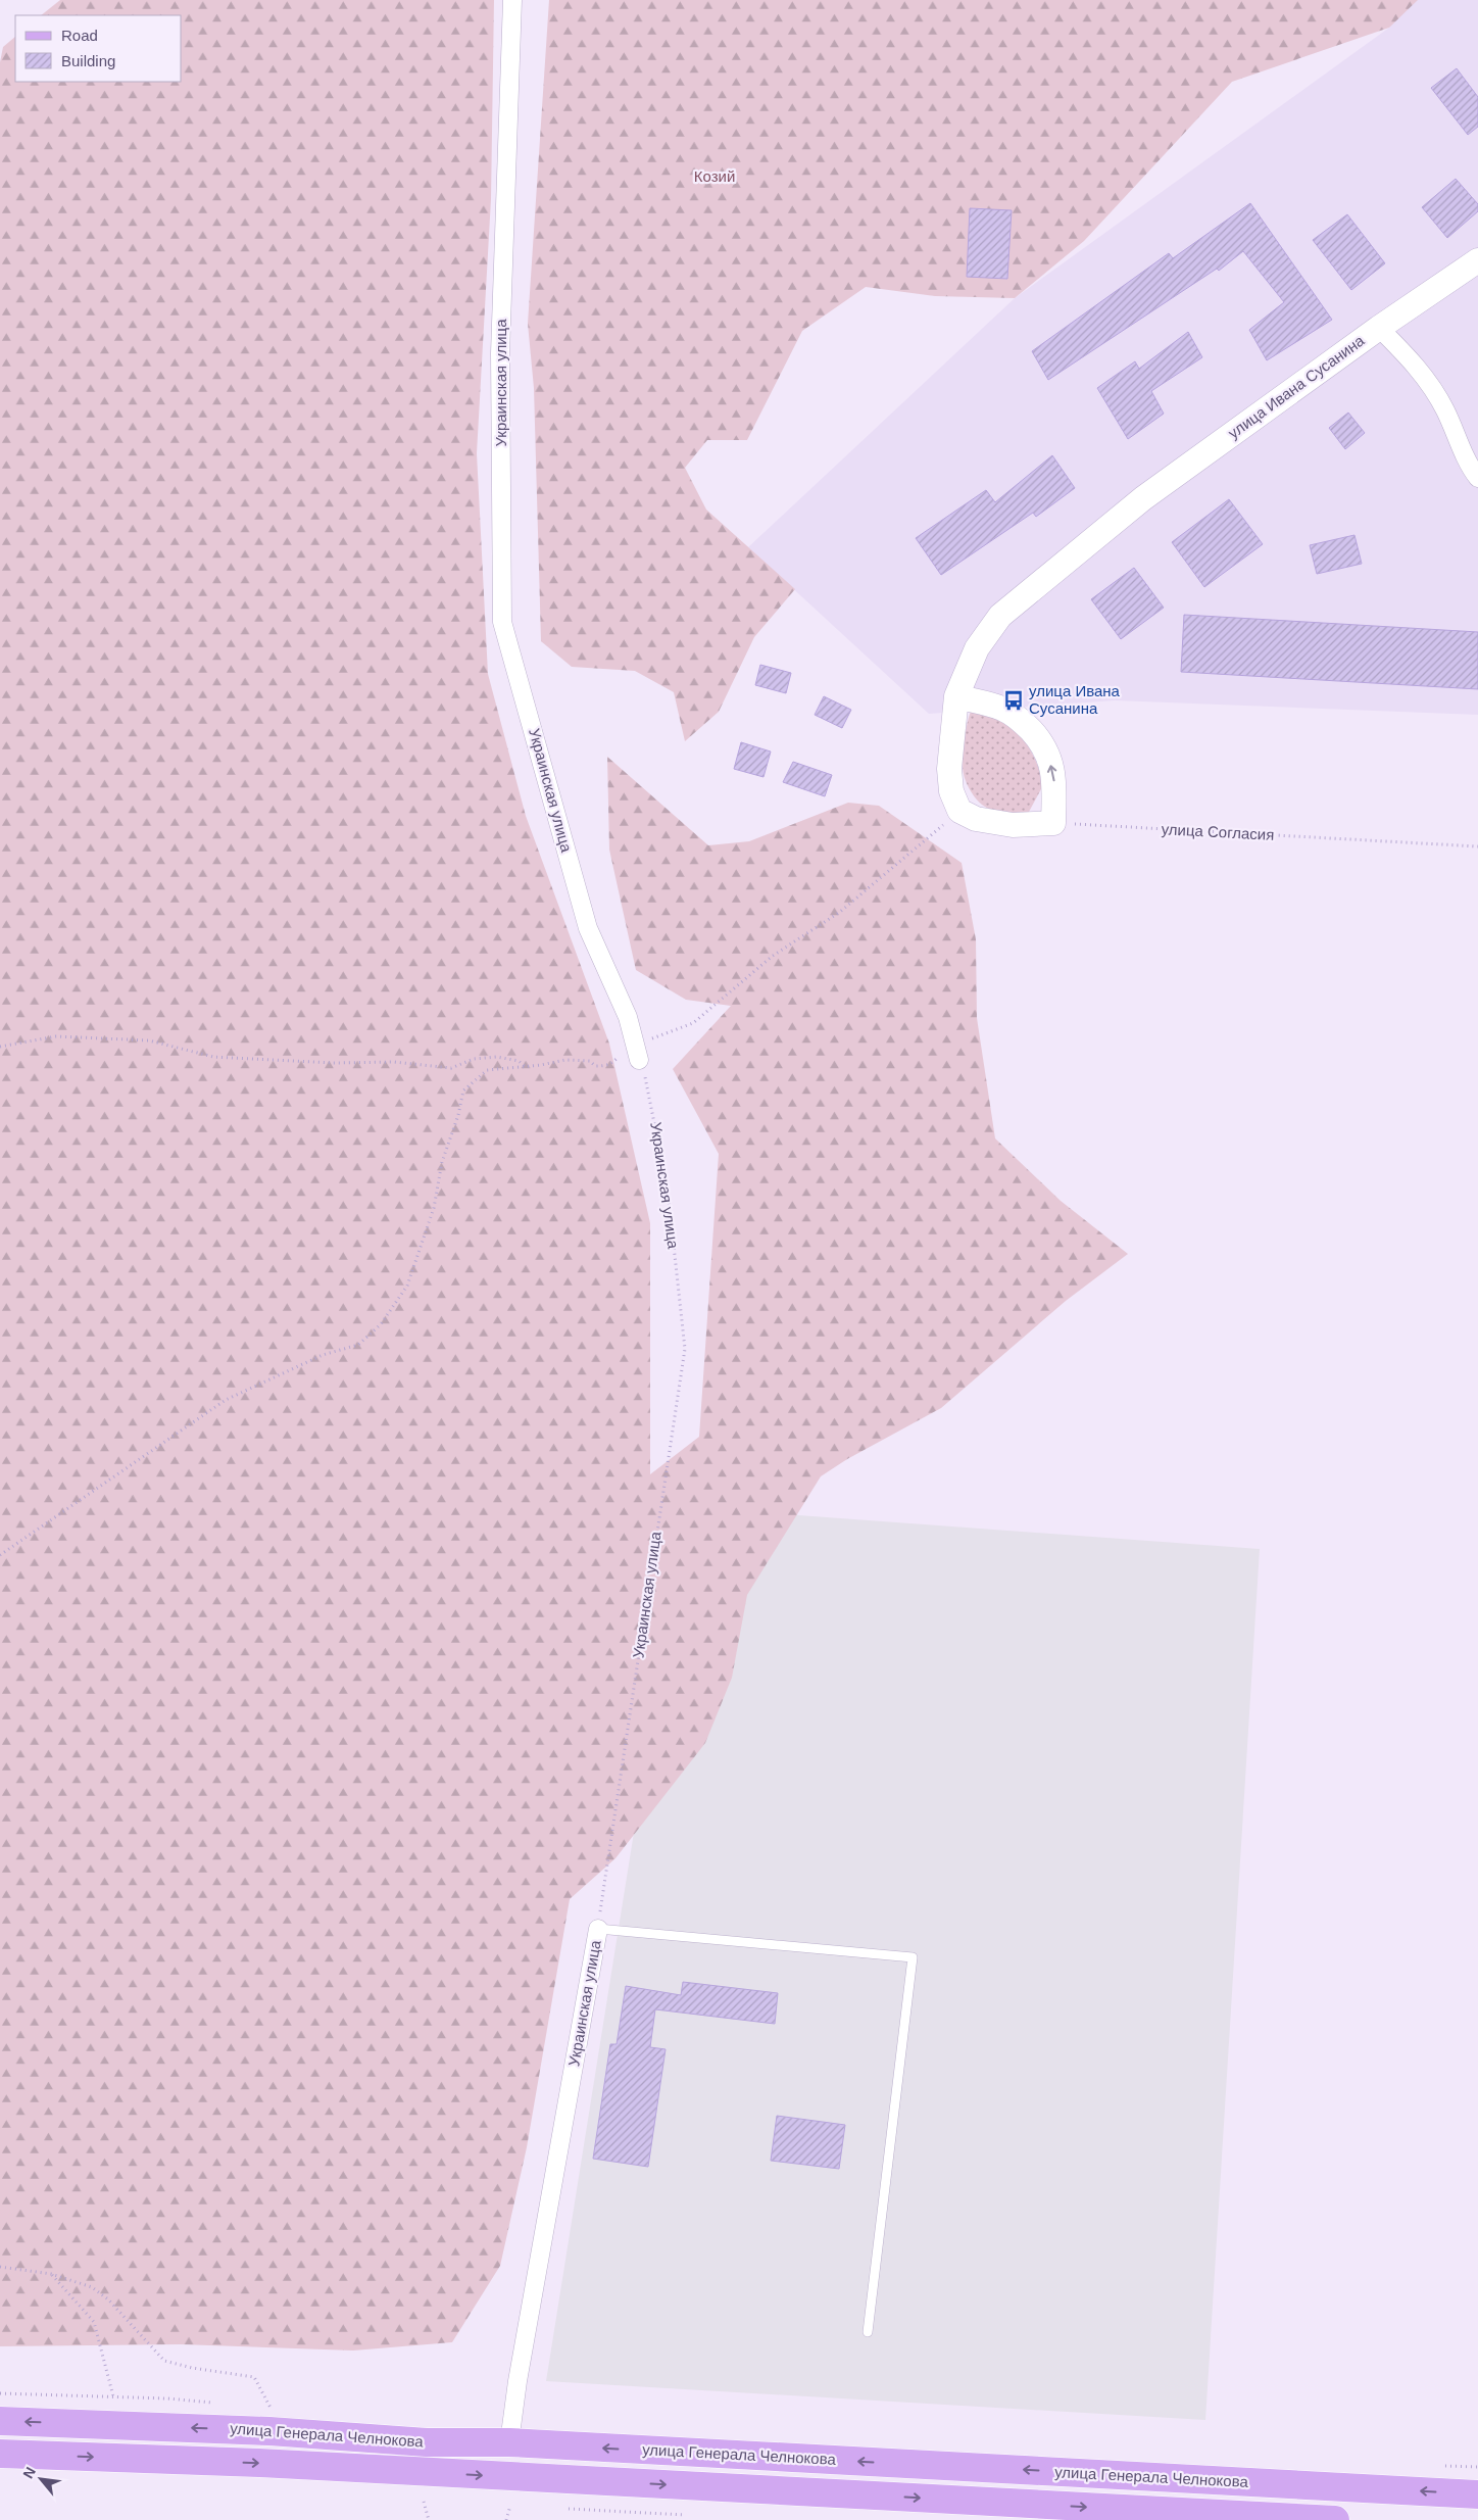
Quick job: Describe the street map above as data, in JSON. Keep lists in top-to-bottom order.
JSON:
{
  "streets": {
    "main road": ["улица Генерала Челнокова"],
    "street": ["Украинская улица", "улица Ивана Сусанина"],
    "path": ["улица Согласия"]
  },
  "crossings": [
    ["Украинская улица", "улица Генерала Челнокова"]
  ],
  "parks": ["Козий"],
  "places": {
    "bus stop": ["улица Ивана Сусанина"]
  },
  "legend": ["Road", "Building"],
  "north": "top left"
}
